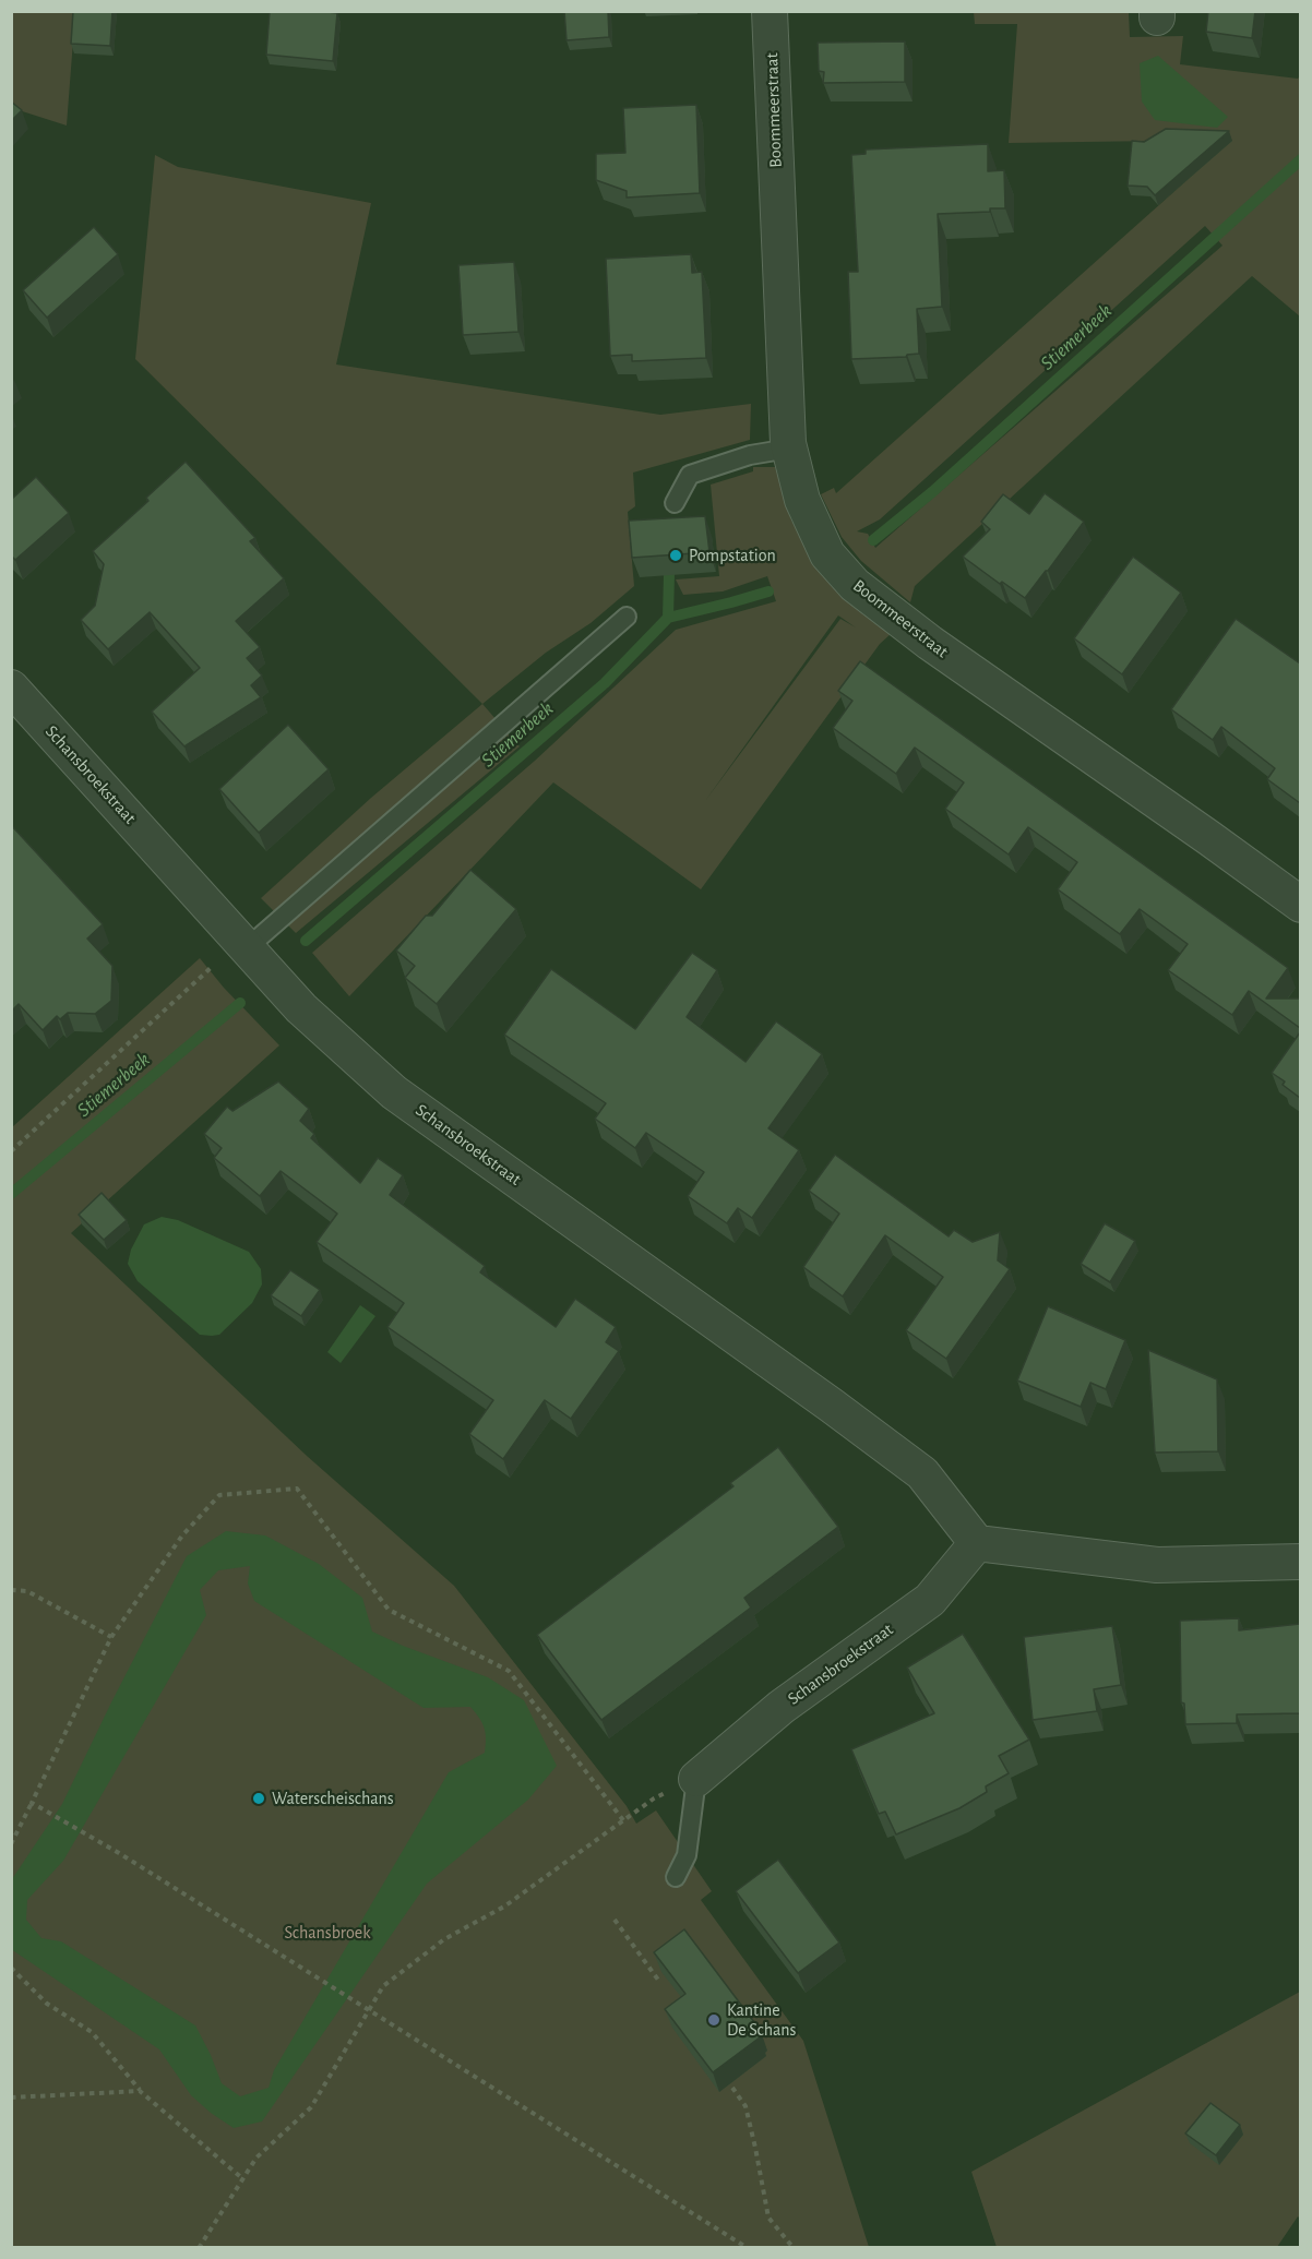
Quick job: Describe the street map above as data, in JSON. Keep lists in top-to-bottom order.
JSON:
{
  "streets": {
    "street": ["Boommeerstraat", "Schansbroekstraat"]
  },
  "water": ["Stiemerbeek"],
  "parks": ["Schansbroek"],
  "places": ["Pompstation", "Waterscheischans", "Kantine De Schans"]
}
